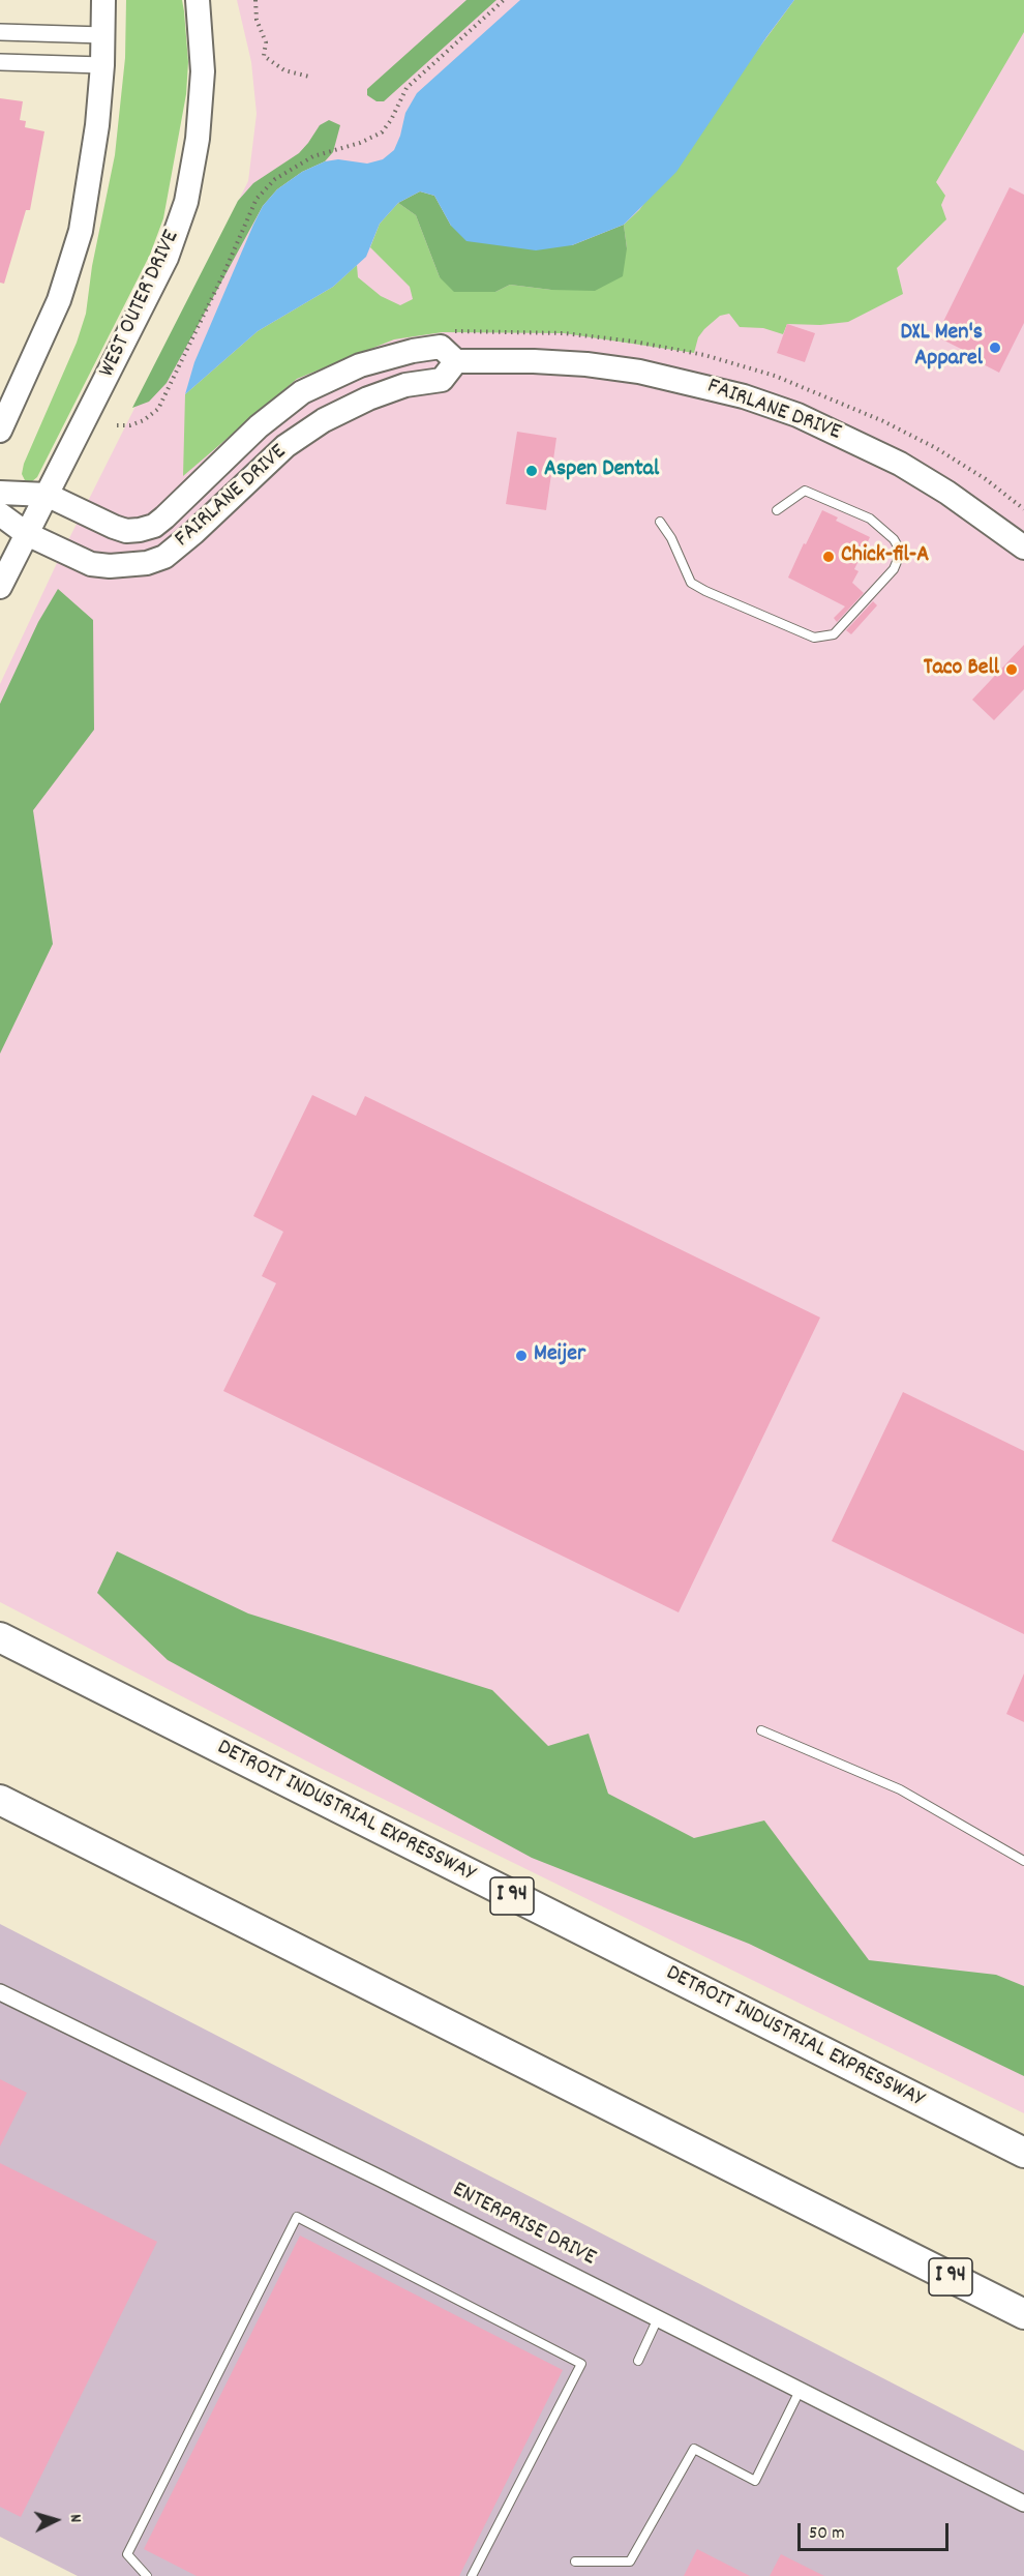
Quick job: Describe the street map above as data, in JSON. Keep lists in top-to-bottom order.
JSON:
{
  "streets": {
    "highway": ["DETROIT INDUSTRIAL EXPRESSWAY", "I 94"],
    "street": ["WEST OUTER DRIVE", "FAIRLANE DRIVE", "ENTERPRISE DRIVE"]
  },
  "crossings": [
    ["WEST OUTER DRIVE", "FAIRLANE DRIVE"]
  ],
  "places": [
    "DXL Men's Apparel",
    "Aspen Dental",
    "Chick-fil-A",
    "Taco Bell",
    "Meijer"
  ],
  "scale_bar": "50 m",
  "north": "right"
}
